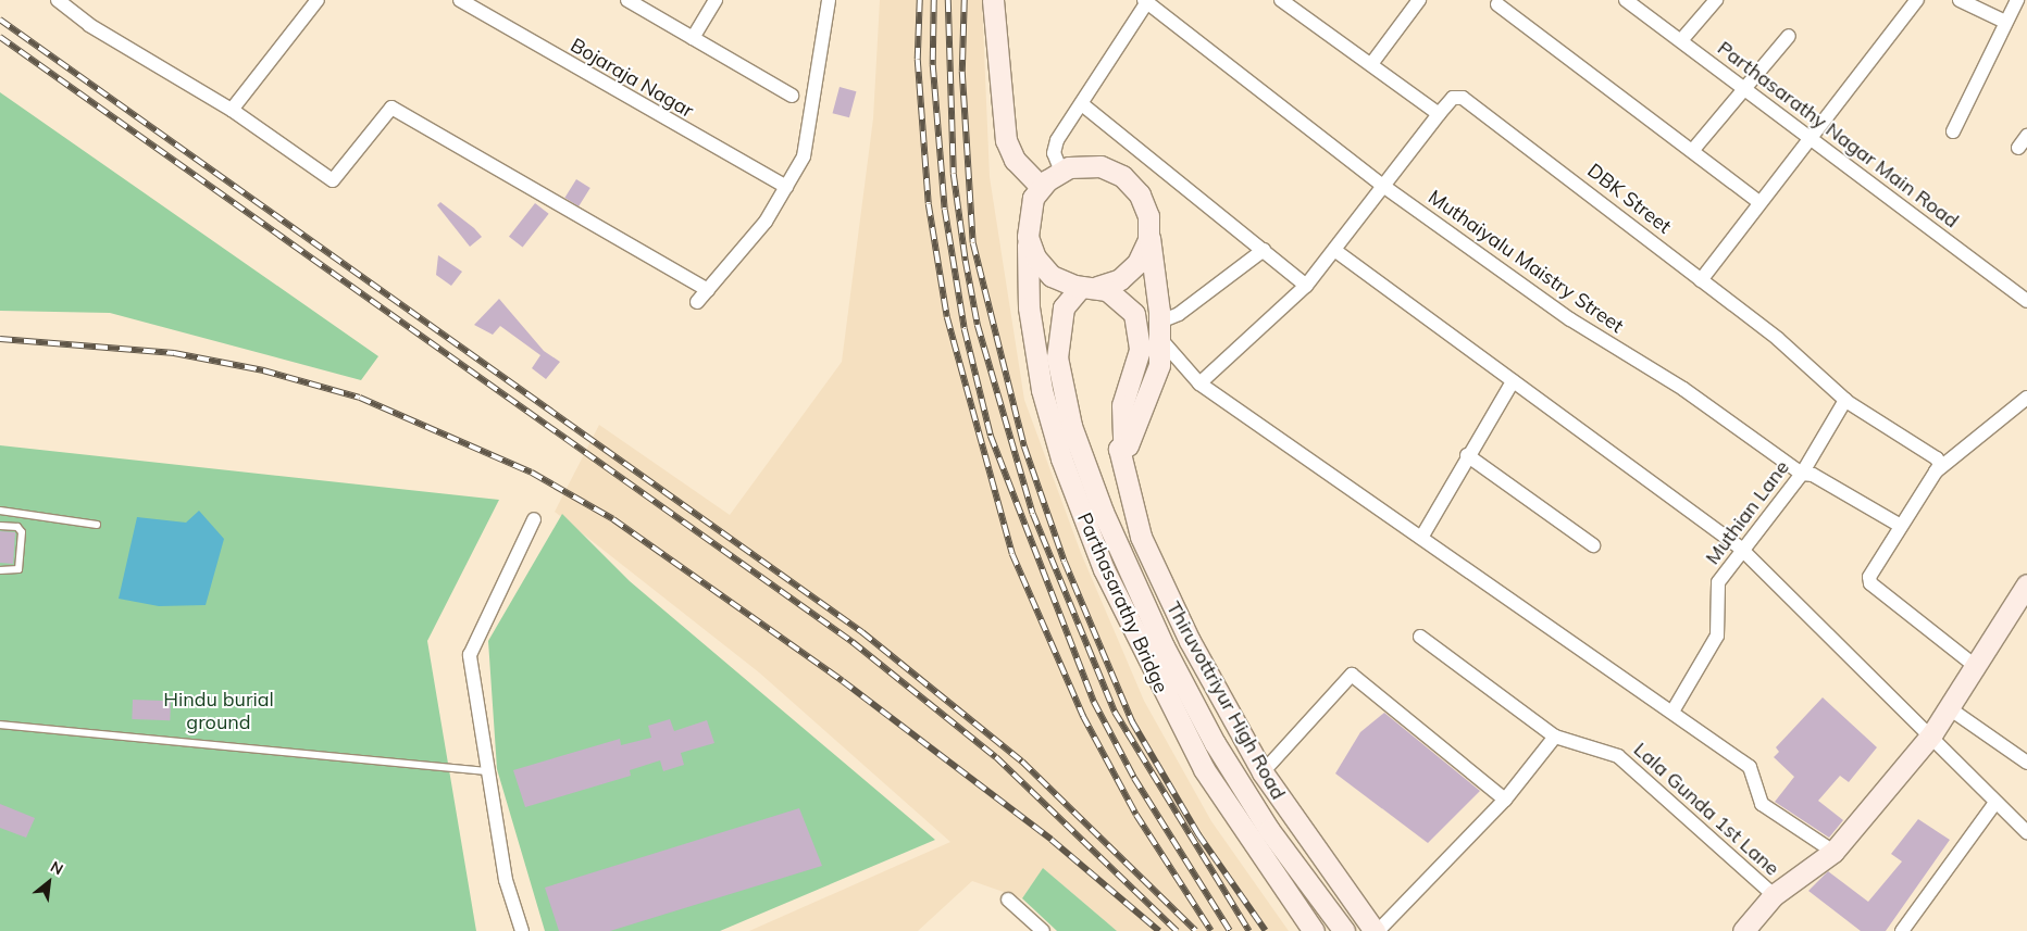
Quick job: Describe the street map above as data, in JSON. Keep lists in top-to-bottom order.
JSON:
{
  "streets": {
    "main road": ["Parthasarathy Bridge", "Thiruvottriyur High Road"],
    "street": [
      "Bojaraja Nagar",
      "Parthasarathy Nagar Main Road",
      "DBK Street",
      "Muthaiyalu Maistry Street",
      "Muthian Lane",
      "Lala Gunda 1st Lane"
    ]
  },
  "crossings": [
    ["DBK Street", "Muthaiyalu Maistry Street"],
    ["DBK Street", "Muthian Lane"],
    ["Muthaiyalu Maistry Street", "Muthian Lane"],
    ["Parthasarathy Bridge", "Thiruvottriyur High Road"]
  ],
  "parks": ["Hindu burial ground"],
  "north": "top right"
}
